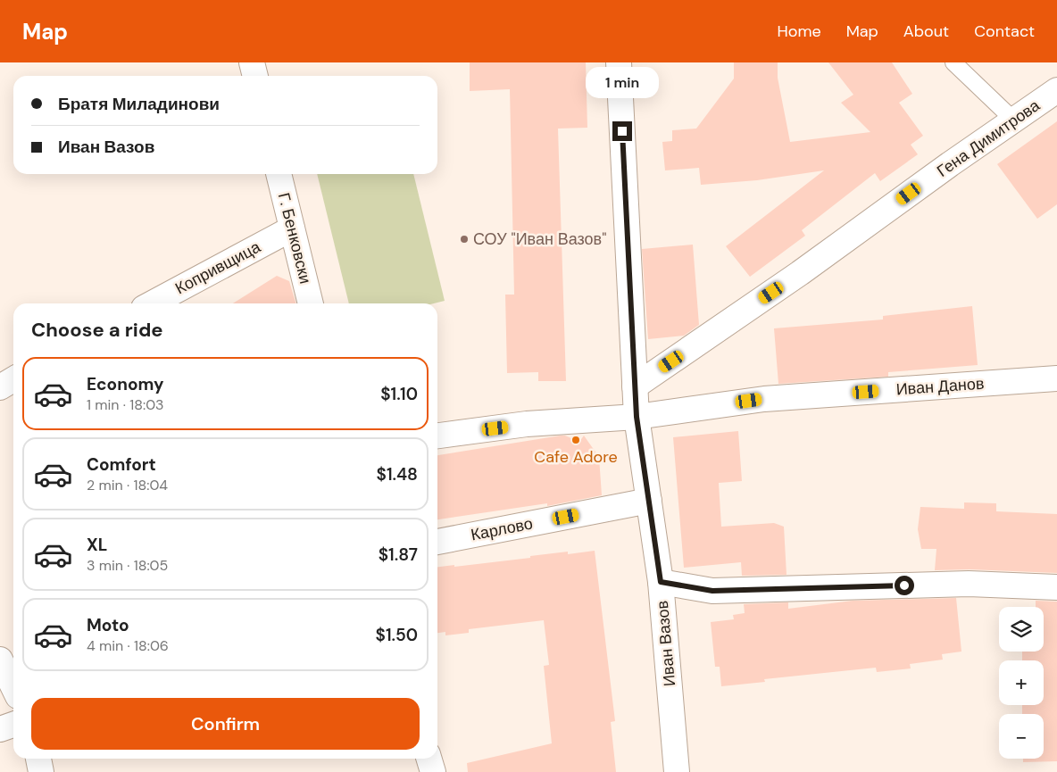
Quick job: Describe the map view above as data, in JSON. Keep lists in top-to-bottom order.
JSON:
{
  "streets": {
    "street": [
      "Гена Димитрова",
      "Г. Бенковски",
      "Копривщица",
      "Иван Данов",
      "Карлово",
      "Иван Вазов"
    ]
  },
  "crossings": [
    ["Гена Димитрова", "Иван Вазов"],
    ["Г. Бенковски", "Копривщица"],
    ["Иван Данов", "Иван Вазов"],
    ["Карлово", "Иван Вазов"]
  ],
  "places": ["СОУ \"Иван Вазов\"", "Cafe Adore"],
  "page": {
    "header": "Map",
    "nav": [
      "Home",
      "Map",
      "About",
      "Contact"
    ],
    "bubble": "1 min",
    "banner": ["Братя Миладинови", "Иван Вазов"],
    "heading": "Choose a ride",
    "list": [
      {
        "name": "Economy",
        "note": "1 min · 18:03",
        "value": "$1.10"
      },
      {
        "name": "Comfort",
        "note": "2 min · 18:04",
        "value": "$1.48"
      },
      {
        "name": "XL",
        "note": "3 min · 18:05",
        "value": "$1.87"
      },
      {
        "name": "Moto",
        "note": "4 min · 18:06",
        "value": "$1.50"
      }
    ],
    "map_buttons": ["+", "−"],
    "buttons": "Confirm"
  }
}
